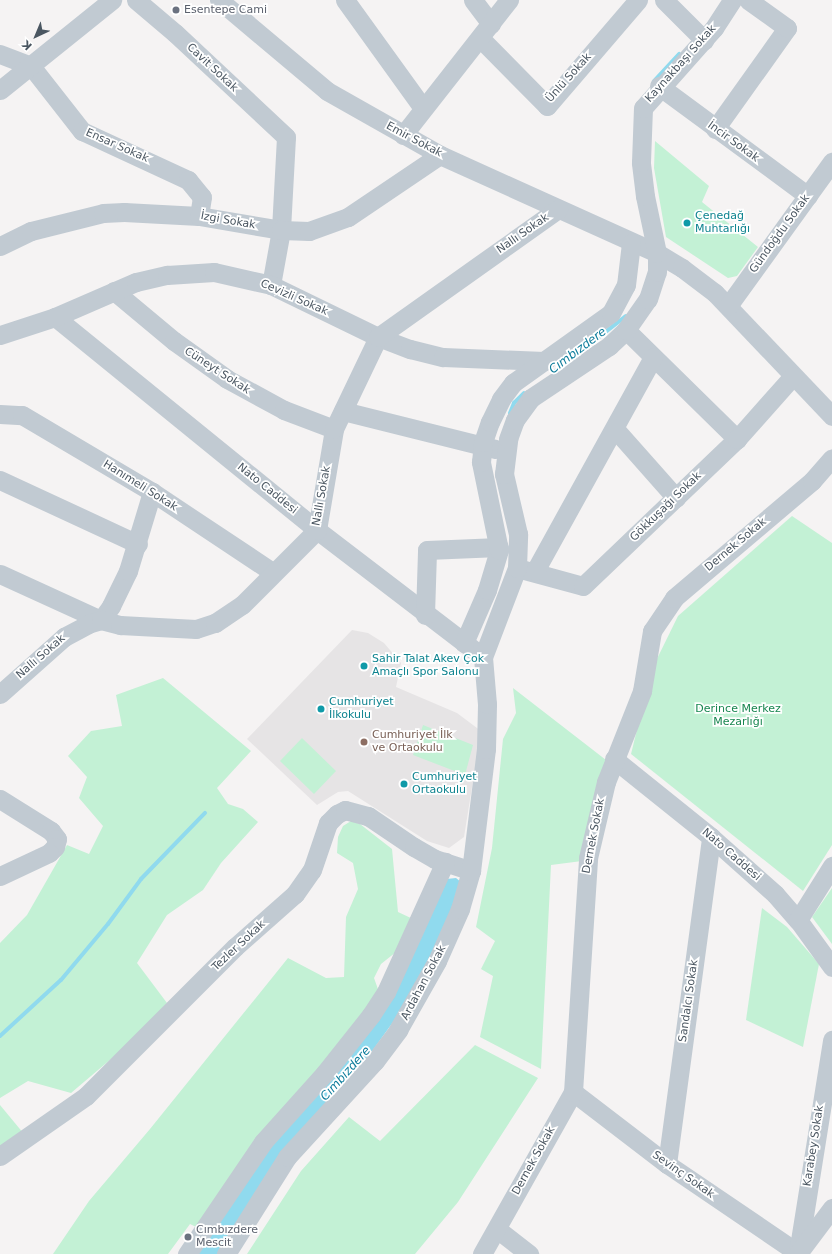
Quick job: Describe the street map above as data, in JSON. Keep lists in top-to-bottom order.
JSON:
{
  "streets": {
    "street": [
      "Kaynakbaşı Sokak",
      "Cavit Sokak",
      "Ünlü Sokak",
      "Emir Sokak",
      "İncir Sokak",
      "Ensar Sokak",
      "İzgi Sokak",
      "Nallı Sokak",
      "Gündoğdu Sokak",
      "Cevizli Sokak",
      "Cüneyt Sokak",
      "Hanımeli Sokak",
      "Nato Caddesi",
      "Gökkuşağı Sokak",
      "Dernek Sokak",
      "Tezler Sokak",
      "Ardahan Sokak",
      "Sandalcı Sokak",
      "Karabey Sokak",
      "Sevinç Sokak"
    ]
  },
  "crossings": [
    ["Kaynakbaşı Sokak", "Emir Sokak"],
    ["Kaynakbaşı Sokak", "İncir Sokak"],
    ["Kaynakbaşı Sokak", "Nato Caddesi"],
    ["Kaynakbaşı Sokak", "Gökkuşağı Sokak"],
    ["Kaynakbaşı Sokak", "Ardahan Sokak"],
    ["Cavit Sokak", "İzgi Sokak"],
    ["Emir Sokak", "İzgi Sokak"],
    ["Emir Sokak", "Nallı Sokak"],
    ["Emir Sokak", "Gündoğdu Sokak"],
    ["Emir Sokak", "Gökkuşağı Sokak"],
    ["İncir Sokak", "Gündoğdu Sokak"],
    ["Ensar Sokak", "İzgi Sokak"],
    ["Nallı Sokak", "Cevizli Sokak"],
    ["Nallı Sokak", "Cüneyt Sokak"],
    ["Nallı Sokak", "Hanımeli Sokak"],
    ["Nallı Sokak", "Nato Caddesi"],
    ["Cevizli Sokak", "Cüneyt Sokak"],
    ["Cevizli Sokak", "Nato Caddesi"],
    ["Nato Caddesi", "Dernek Sokak"],
    ["Nato Caddesi", "Ardahan Sokak"],
    ["Nato Caddesi", "Sandalcı Sokak"],
    ["Dernek Sokak", "Sevinç Sokak"],
    ["Tezler Sokak", "Ardahan Sokak"],
    ["Sandalcı Sokak", "Sevinç Sokak"],
    ["Karabey Sokak", "Sevinç Sokak"]
  ],
  "water": ["Cımbızdere"],
  "parks": ["Derince Merkez Mezarlığı"],
  "places": [
    "Esentepe Cami",
    "Çenedağ Muhtarlığı",
    "Sahir Talat Akev Çok Amaçlı Spor Salonu",
    "Cumhuriyet İlkokulu",
    "Cumhuriyet İlk ve Ortaokulu",
    "Cumhuriyet Ortaokulu",
    "Cımbızdere Mescit"
  ],
  "north": "bottom left"
}
